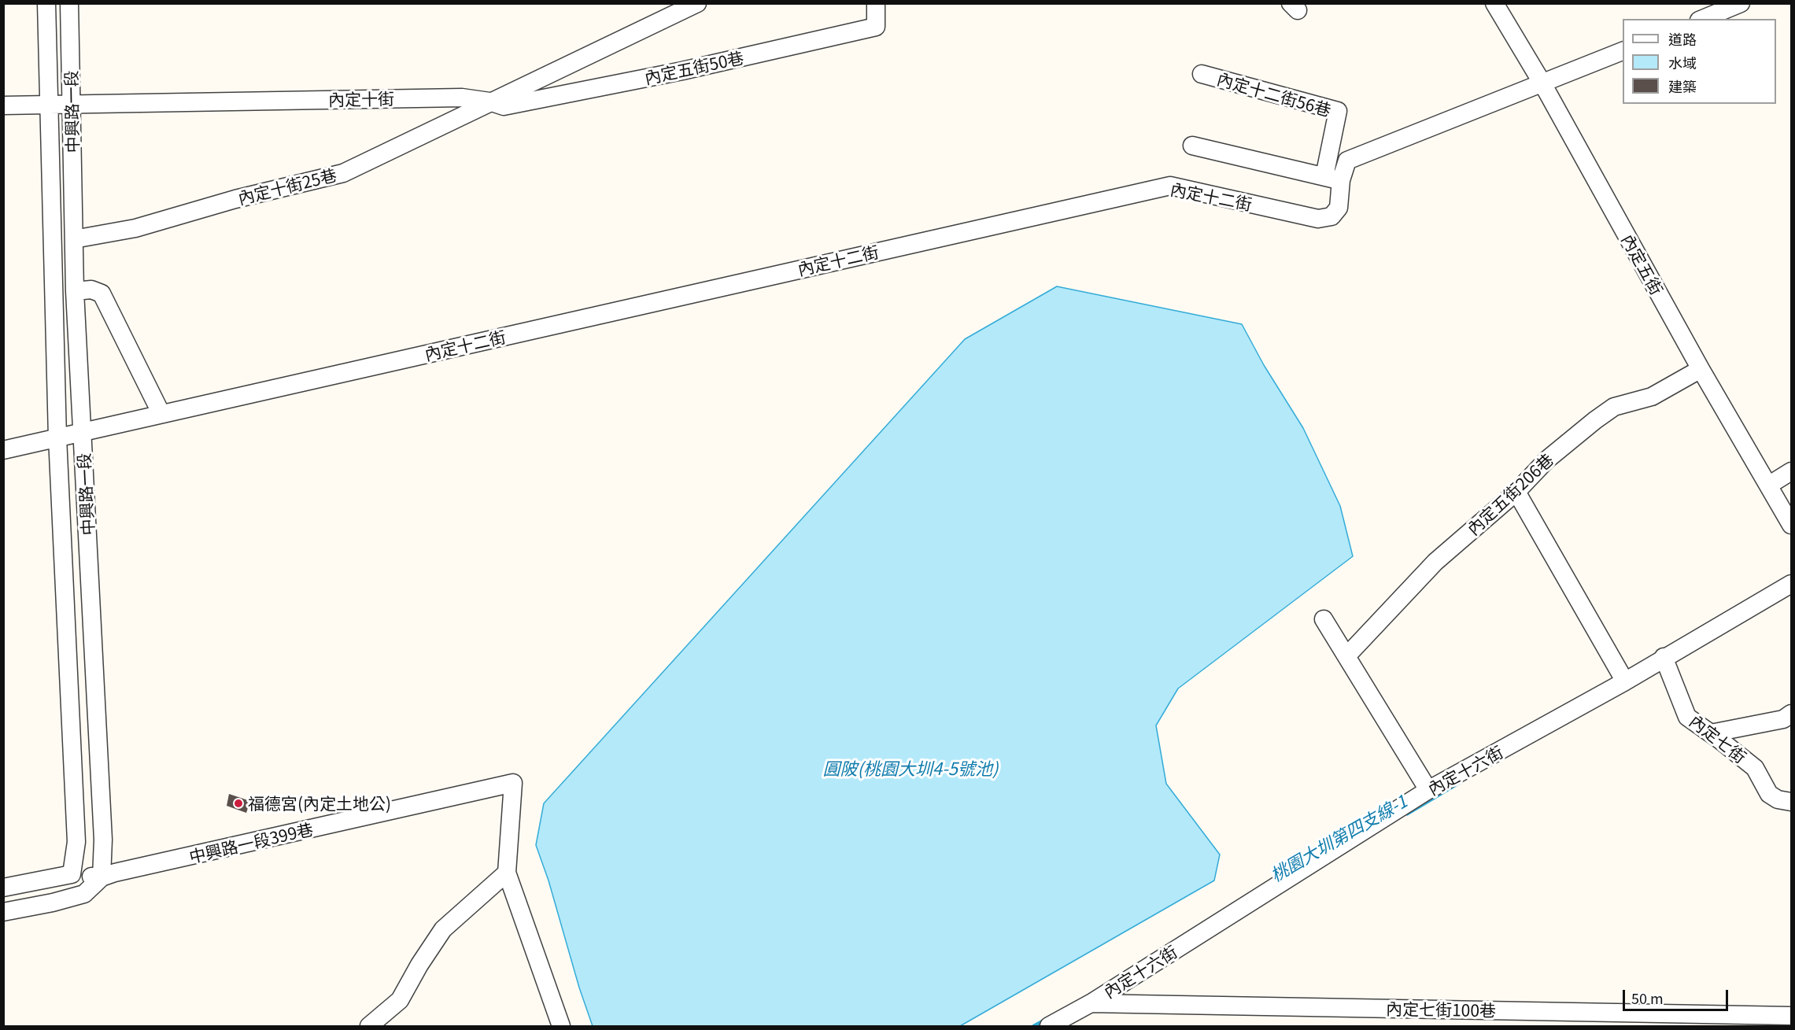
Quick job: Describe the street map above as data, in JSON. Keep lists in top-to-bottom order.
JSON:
{
  "streets": {
    "street": [
      "內定五街50巷",
      "內定十二街56巷",
      "內定十街",
      "中興路一段",
      "內定十街25巷",
      "內定十二街",
      "內定五街",
      "內定五街206巷",
      "內定七街",
      "內定十六街",
      "中興路一段399巷",
      "內定七街100巷"
    ]
  },
  "crossings": [
    ["內定五街50巷", "內定十街"],
    ["內定五街50巷", "內定十街25巷"],
    ["內定十二街56巷", "內定十二街"],
    ["內定十街", "中興路一段"],
    ["內定十街", "內定十街25巷"],
    ["中興路一段", "內定十街25巷"],
    ["中興路一段", "內定十二街"],
    ["中興路一段", "中興路一段399巷"],
    ["內定十二街", "內定五街"],
    ["內定五街", "內定五街206巷"],
    ["內定七街", "內定十六街"],
    ["內定十六街", "內定七街100巷"]
  ],
  "water": ["圓陂(桃園大圳4-5號池)", "桃園大圳第四支線-1"],
  "places": ["福德宮(內定土地公)"],
  "legend": ["道路", "水域", "建築"],
  "scale_bar": "50 m"
}
